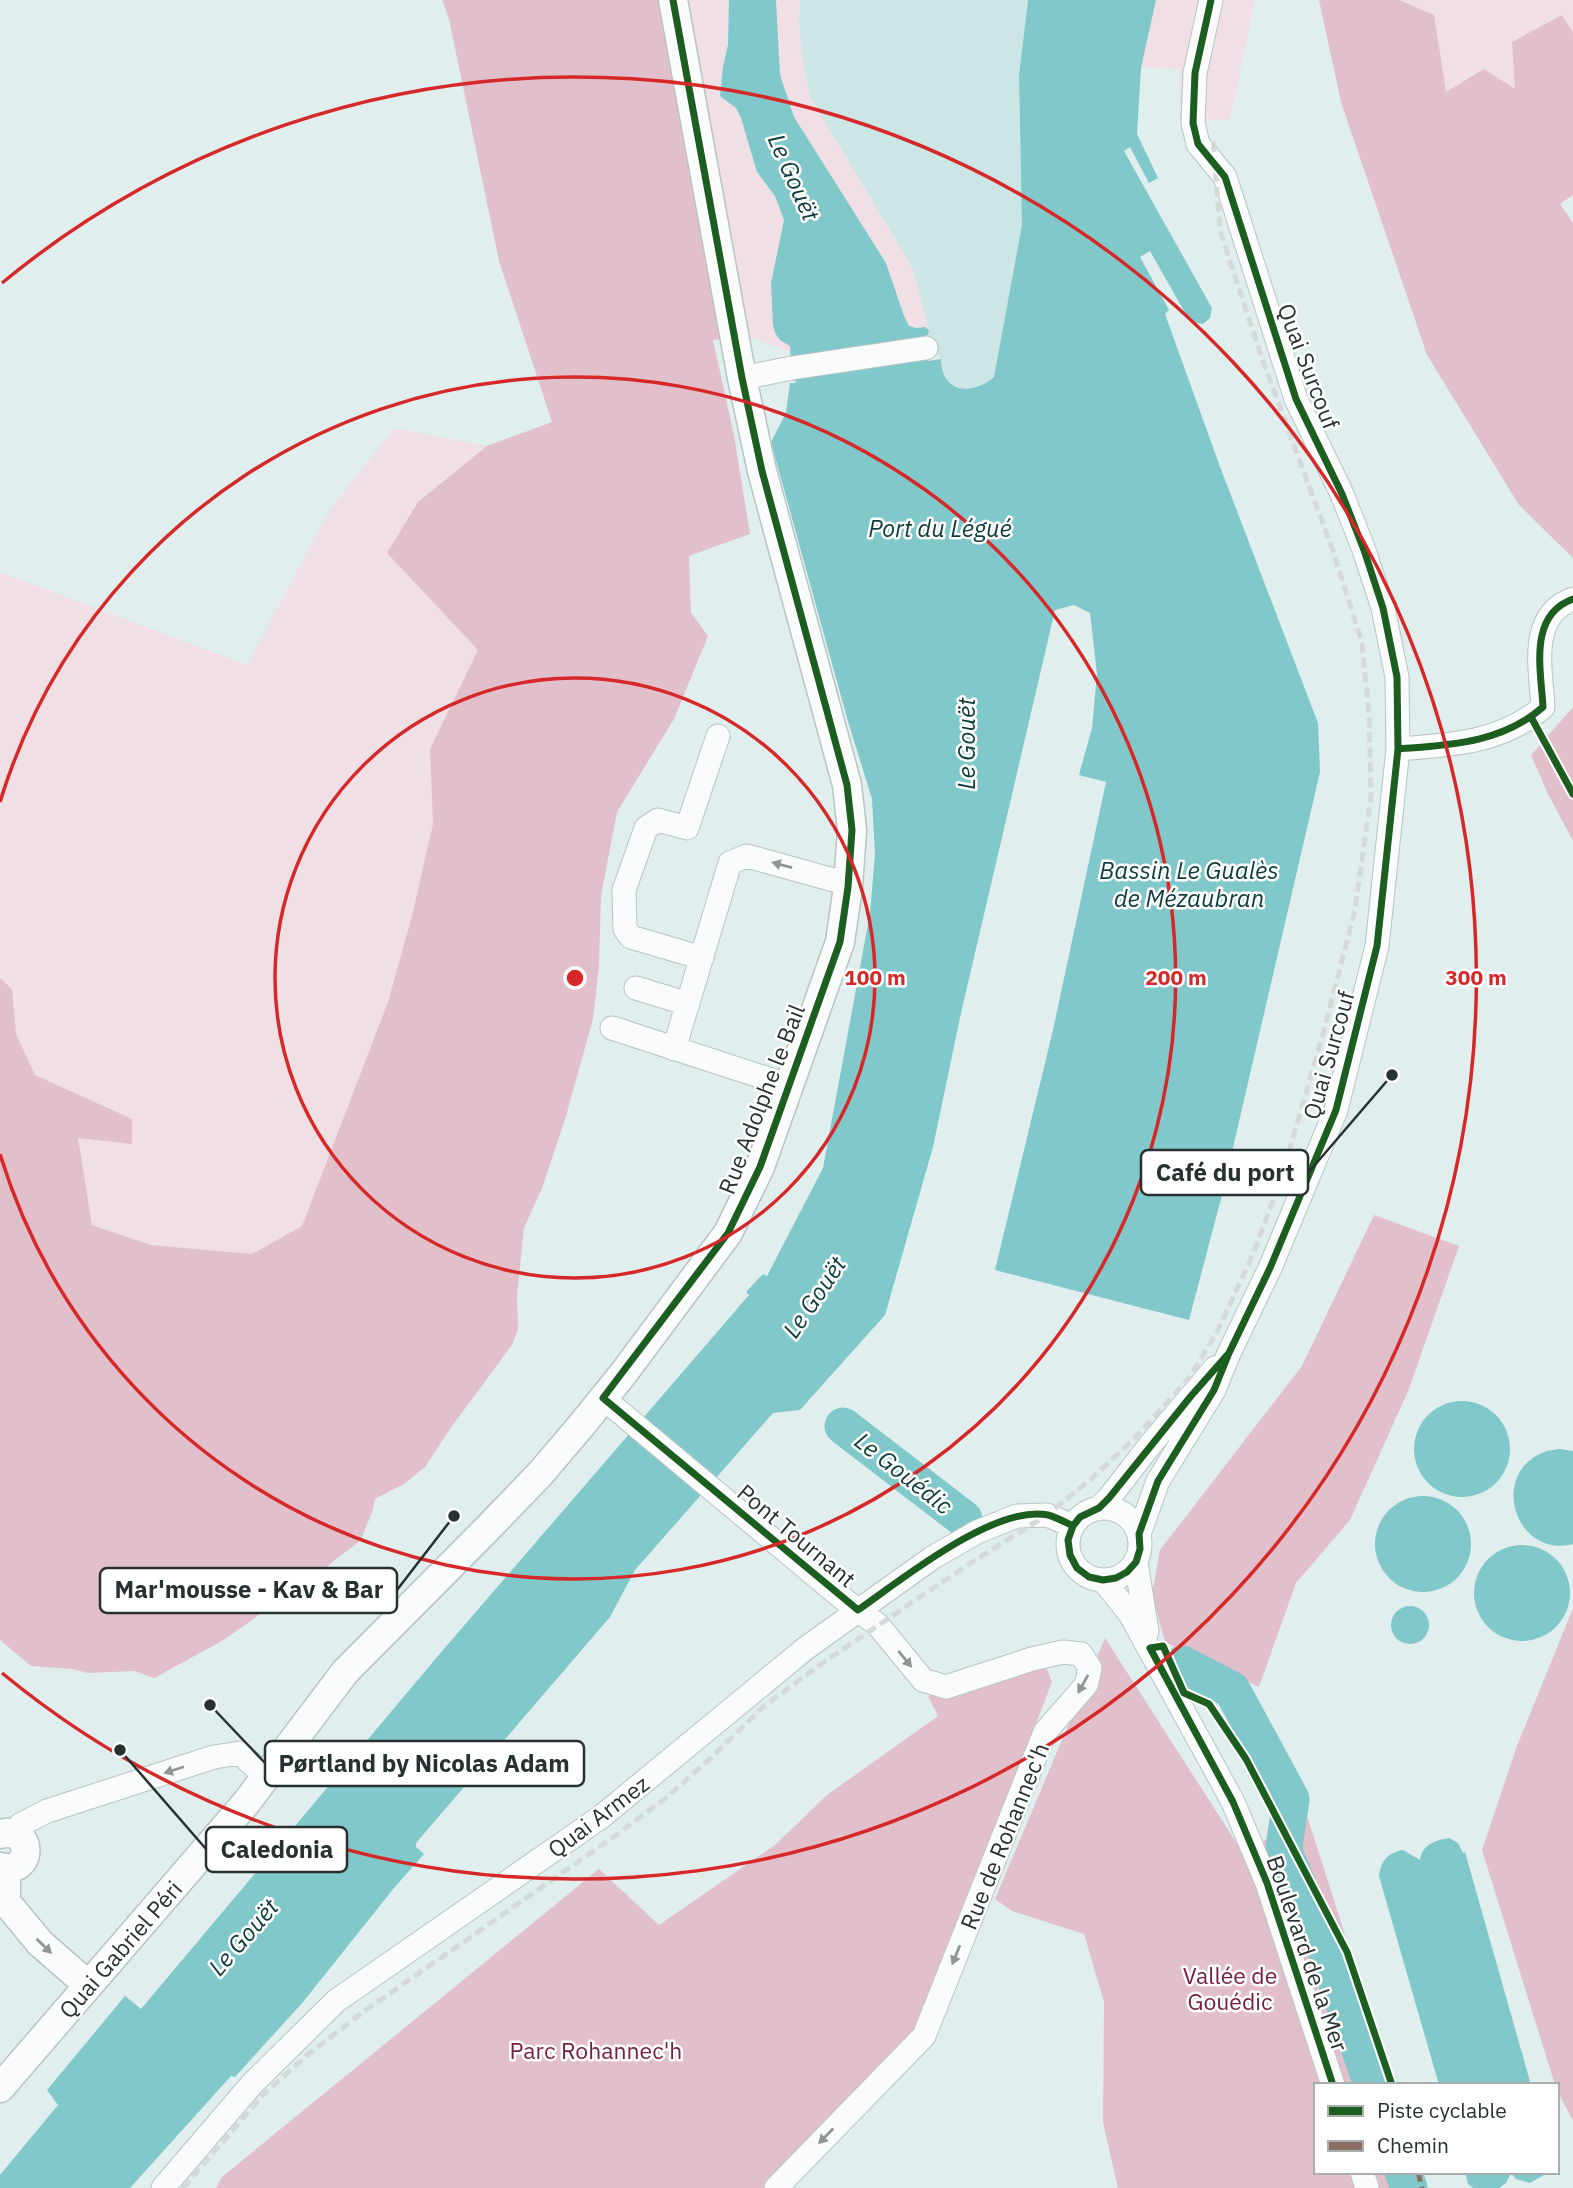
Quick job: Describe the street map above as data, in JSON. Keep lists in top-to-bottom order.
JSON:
{
  "streets": {
    "street": [
      "Quai Surcouf",
      "Rue Adolphe le Bail",
      "Pont Tournant",
      "Quai Armez",
      "Rue de Rohannec'h",
      "Quai Gabriel Péri",
      "Boulevard de la Mer"
    ]
  },
  "crossings": [
    ["Quai Surcouf", "Quai Armez"],
    ["Quai Surcouf", "Boulevard de la Mer"],
    ["Rue Adolphe le Bail", "Pont Tournant"],
    ["Rue Adolphe le Bail", "Quai Gabriel Péri"],
    ["Pont Tournant", "Quai Armez"],
    ["Pont Tournant", "Rue de Rohannec'h"],
    ["Quai Armez", "Rue de Rohannec'h"],
    ["Quai Armez", "Boulevard de la Mer"]
  ],
  "water": [
    "Le Gouët",
    "Port du Légué",
    "Bassin Le Gualès de Mézaubran",
    "Le Gouédic"
  ],
  "parks": ["Vallée de Gouédic", "Parc Rohannec'h"],
  "places": [
    "Café du port",
    "Mar'mousse - Kav & Bar",
    "Pørtland by Nicolas Adam",
    "Caledonia"
  ],
  "legend": ["Piste cyclable", "Chemin"],
  "rings": ["100 m", "200 m", "300 m"]
}
